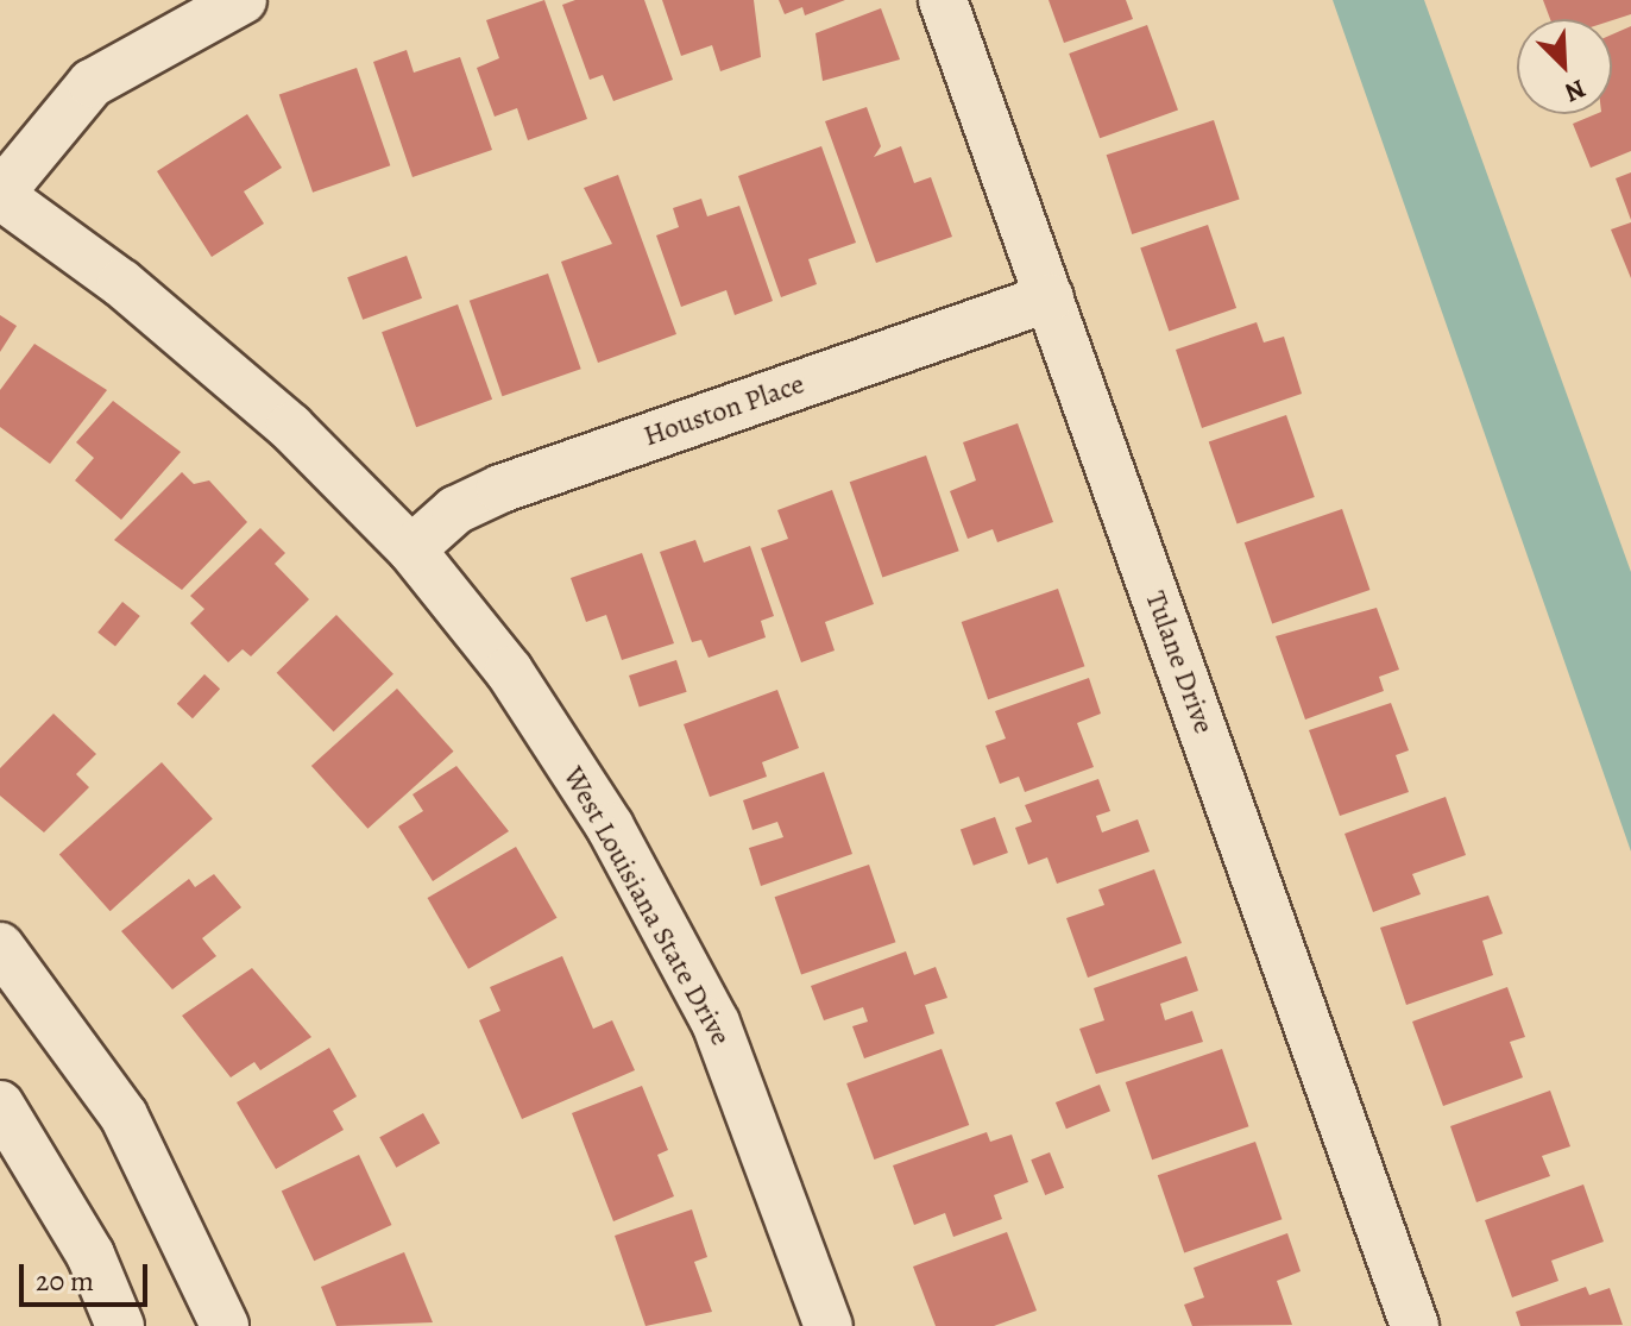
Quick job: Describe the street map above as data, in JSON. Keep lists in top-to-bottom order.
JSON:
{
  "streets": {
    "street": ["Houston Place", "Tulane Drive", "West Louisiana State Drive"]
  },
  "crossings": [
    ["Houston Place", "Tulane Drive"],
    ["Houston Place", "West Louisiana State Drive"]
  ],
  "scale_bar": "20 m",
  "north": "bottom right"
}
